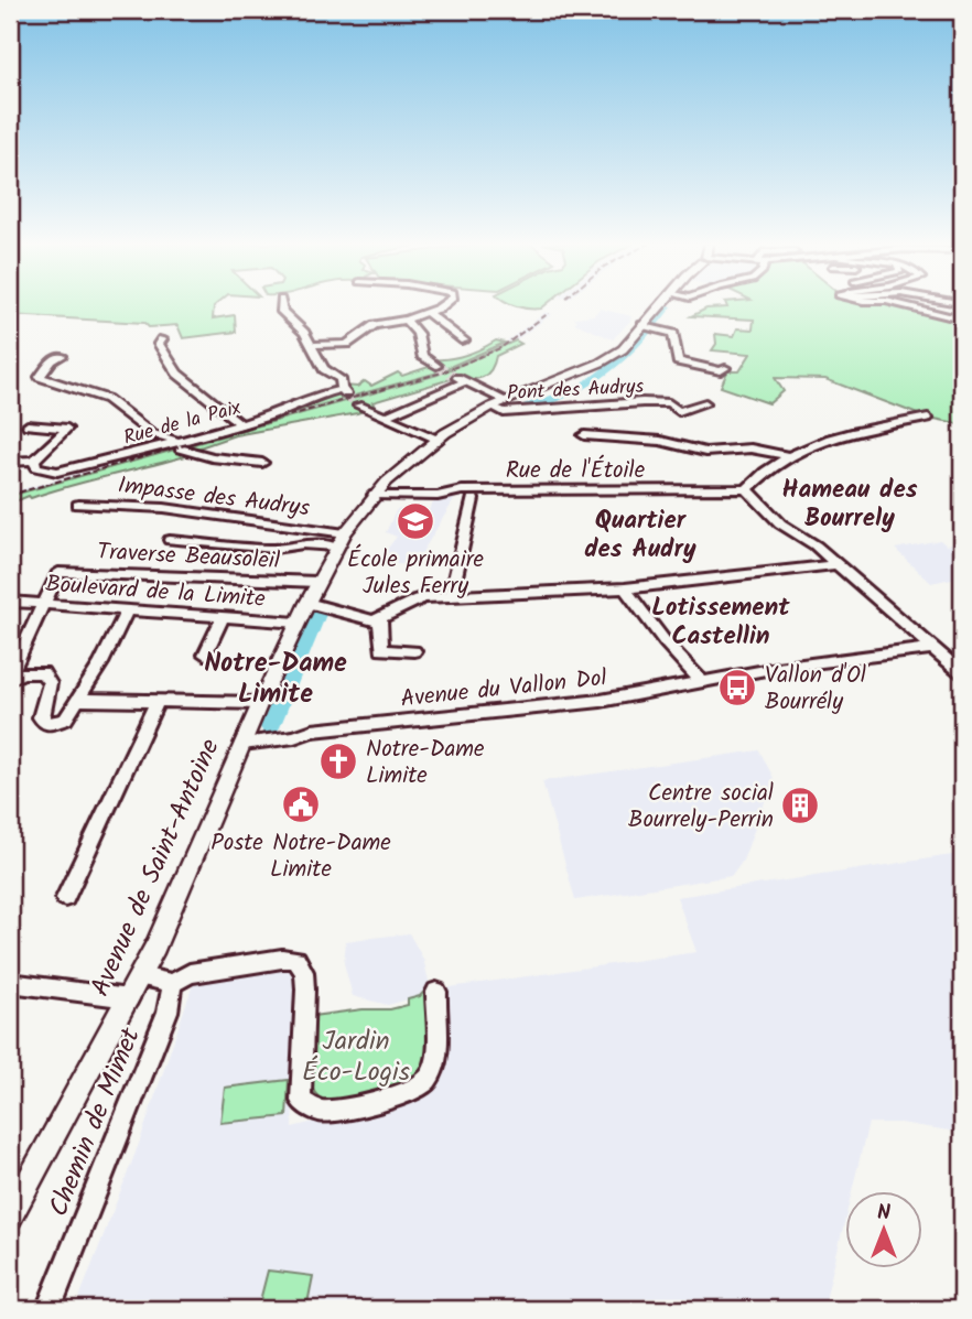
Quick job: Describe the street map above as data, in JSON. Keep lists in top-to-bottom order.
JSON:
{
  "streets": {
    "main road": ["Avenue de Saint-Antoine"],
    "street": [
      "Pont des Audrys",
      "Rue de la Paix",
      "Rue de l'Étoile",
      "Impasse des Audrys",
      "Traverse Beausoleil",
      "Boulevard de la Limite",
      "Avenue du Vallon Dol",
      "Chemin de Mimet"
    ]
  },
  "crossings": [
    ["Pont des Audrys", "Avenue de Saint-Antoine"],
    ["Rue de l'Étoile", "Avenue de Saint-Antoine"],
    ["Impasse des Audrys", "Avenue de Saint-Antoine"],
    ["Traverse Beausoleil", "Boulevard de la Limite"],
    ["Traverse Beausoleil", "Avenue de Saint-Antoine"],
    ["Boulevard de la Limite", "Avenue de Saint-Antoine"],
    ["Avenue du Vallon Dol", "Avenue de Saint-Antoine"]
  ],
  "districts": [
    "Hameau des Bourrely",
    "Quartier des Audry",
    "Lotissement Castellin",
    "Notre-Dame Limite"
  ],
  "parks": ["Jardin Éco-Logis"],
  "places": {
    "school or university": ["École primaire Jules Ferry"],
    "bus stop": ["Vallon d'Ol Bourrély"],
    "church": ["Notre-Dame Limite"],
    "public building": ["Poste Notre-Dame Limite"],
    "building": ["Centre social Bourrely-Perrin"]
  },
  "north": "top"
}
